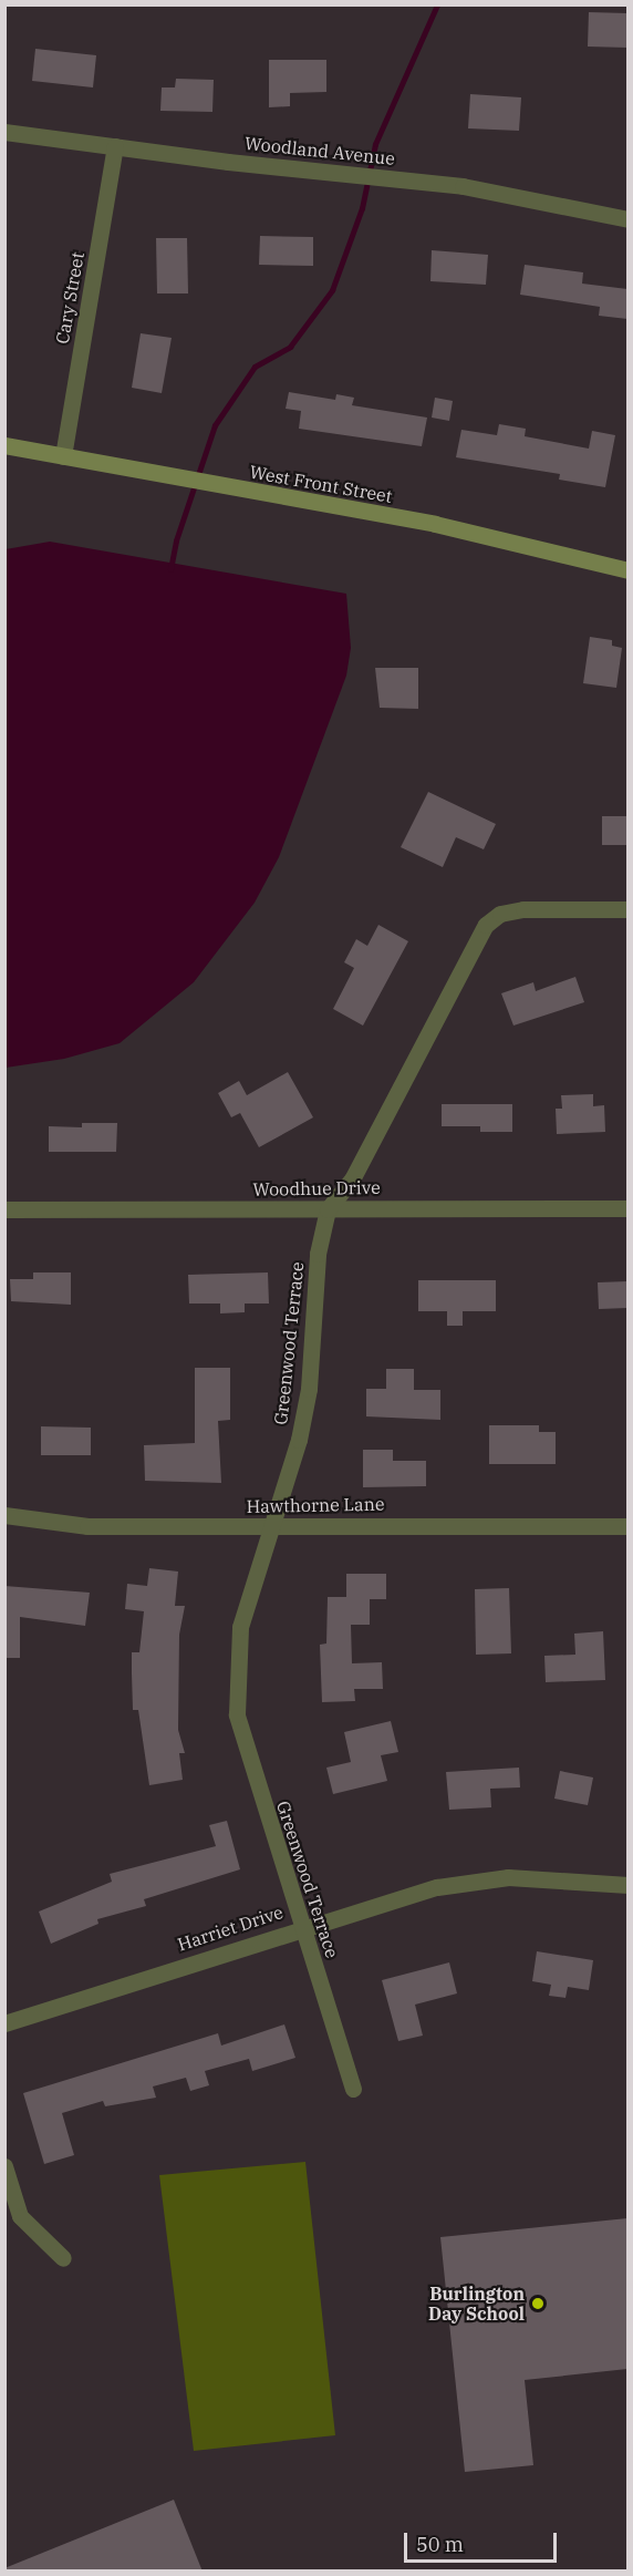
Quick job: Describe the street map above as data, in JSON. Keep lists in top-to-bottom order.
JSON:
{
  "streets": {
    "street": [
      "Woodland Avenue",
      "Cary Street",
      "West Front Street",
      "Woodhue Drive",
      "Greenwood Terrace",
      "Hawthorne Lane",
      "Harriet Drive"
    ]
  },
  "crossings": [
    ["Woodland Avenue", "Cary Street"],
    ["Cary Street", "West Front Street"],
    ["Woodhue Drive", "Greenwood Terrace"],
    ["Greenwood Terrace", "Hawthorne Lane"],
    ["Greenwood Terrace", "Harriet Drive"]
  ],
  "places": ["Burlington Day School"],
  "scale_bar": "50 m"
}
